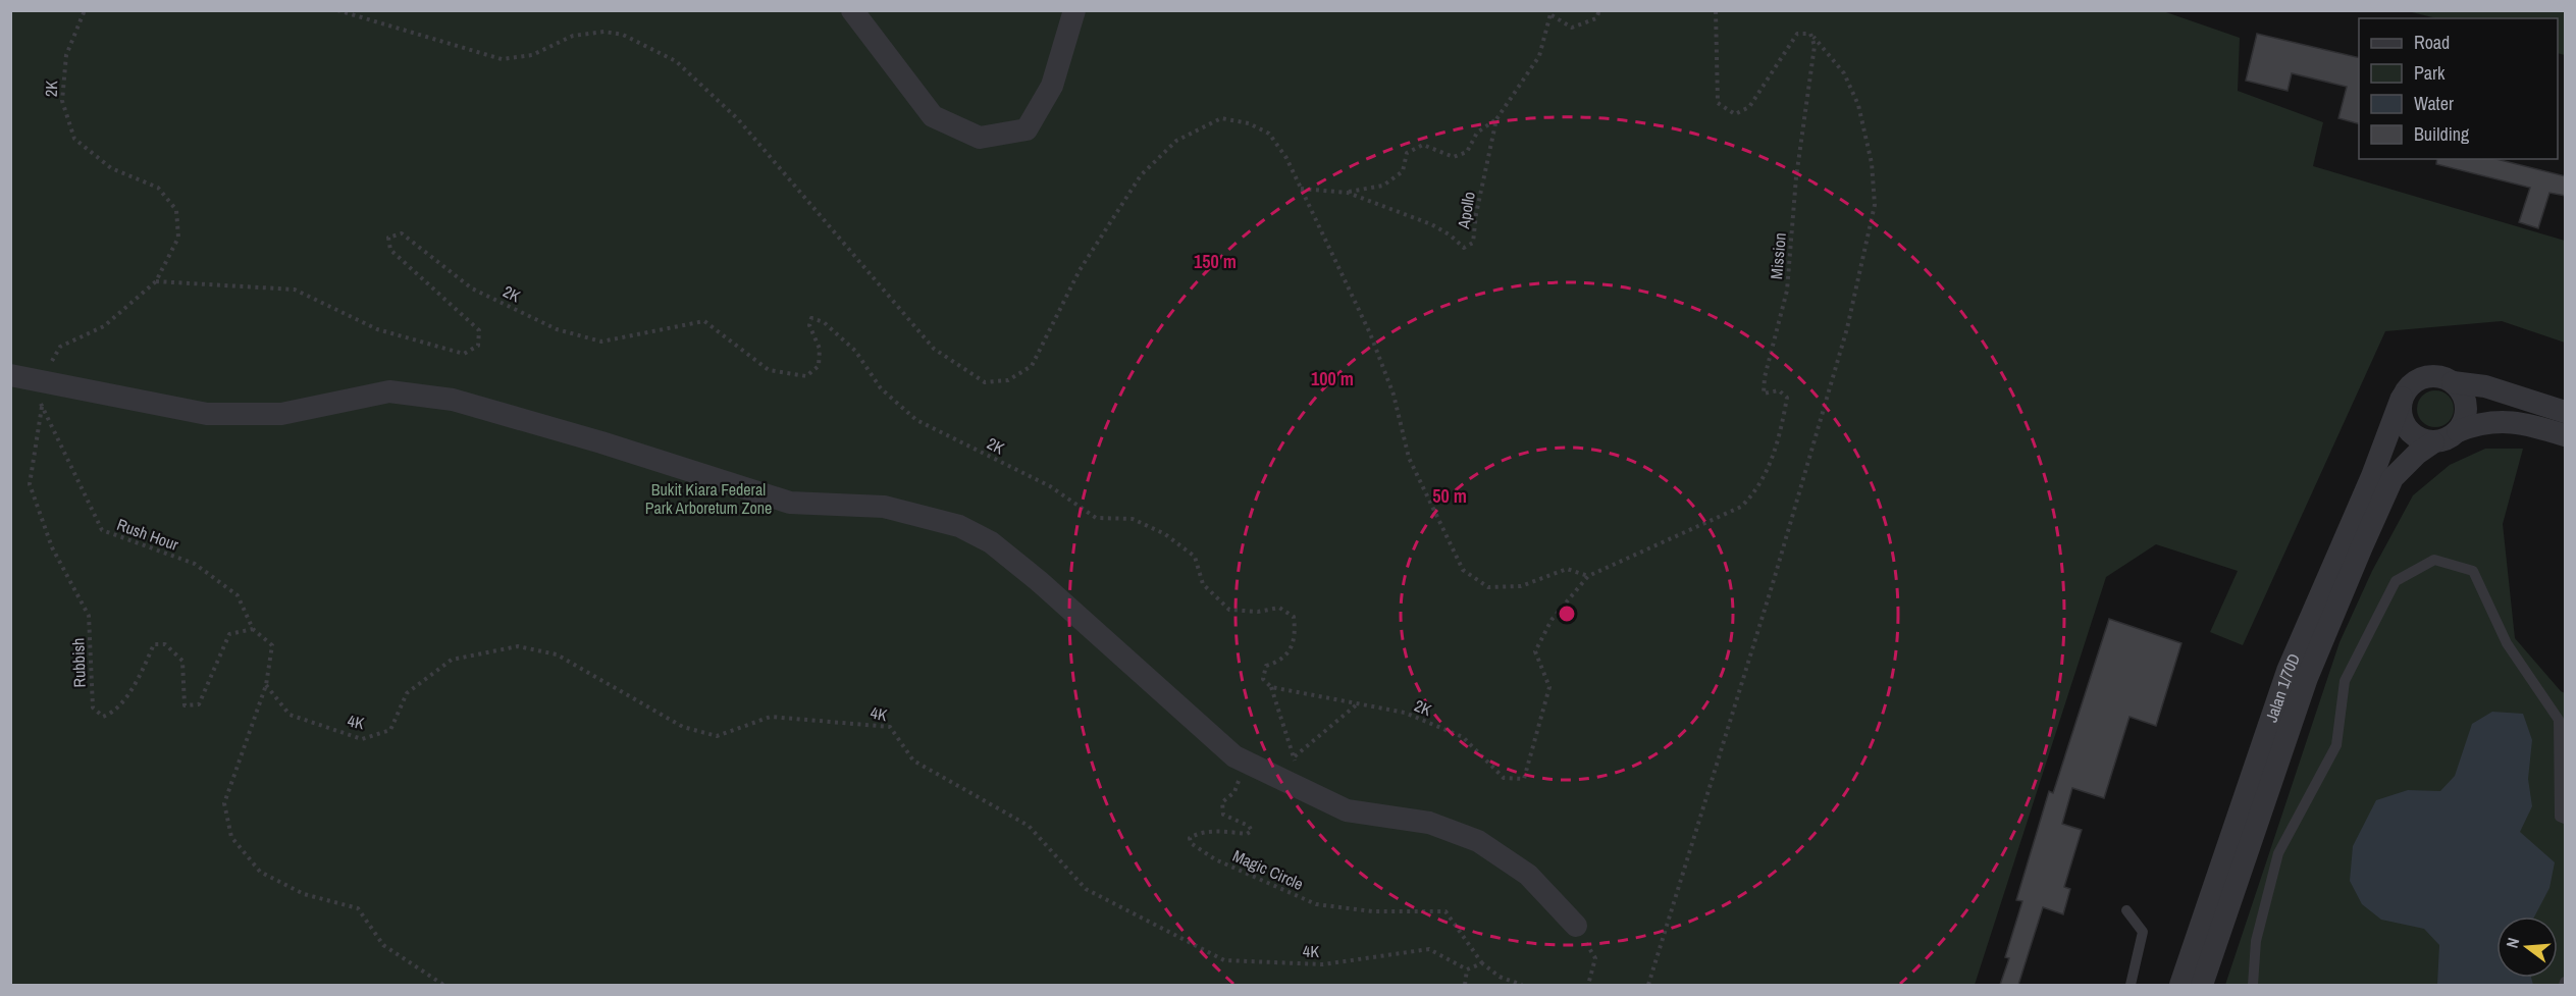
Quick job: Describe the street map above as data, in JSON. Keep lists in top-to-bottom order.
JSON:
{
  "streets": {
    "street": ["Jalan 1/70D"],
    "path": [
      "2K",
      "Apollo",
      "Mission",
      "Rush Hour",
      "Rubbish",
      "4K",
      "Magic Circle"
    ]
  },
  "crossings": [
    ["2K", "Mission"],
    ["Rush Hour", "Rubbish"]
  ],
  "parks": ["Bukit Kiara Federal Park Arboretum Zone"],
  "legend": [
    "Road",
    "Park",
    "Water",
    "Building"
  ],
  "north": "left",
  "rings": ["150 m", "100 m", "50 m"]
}
